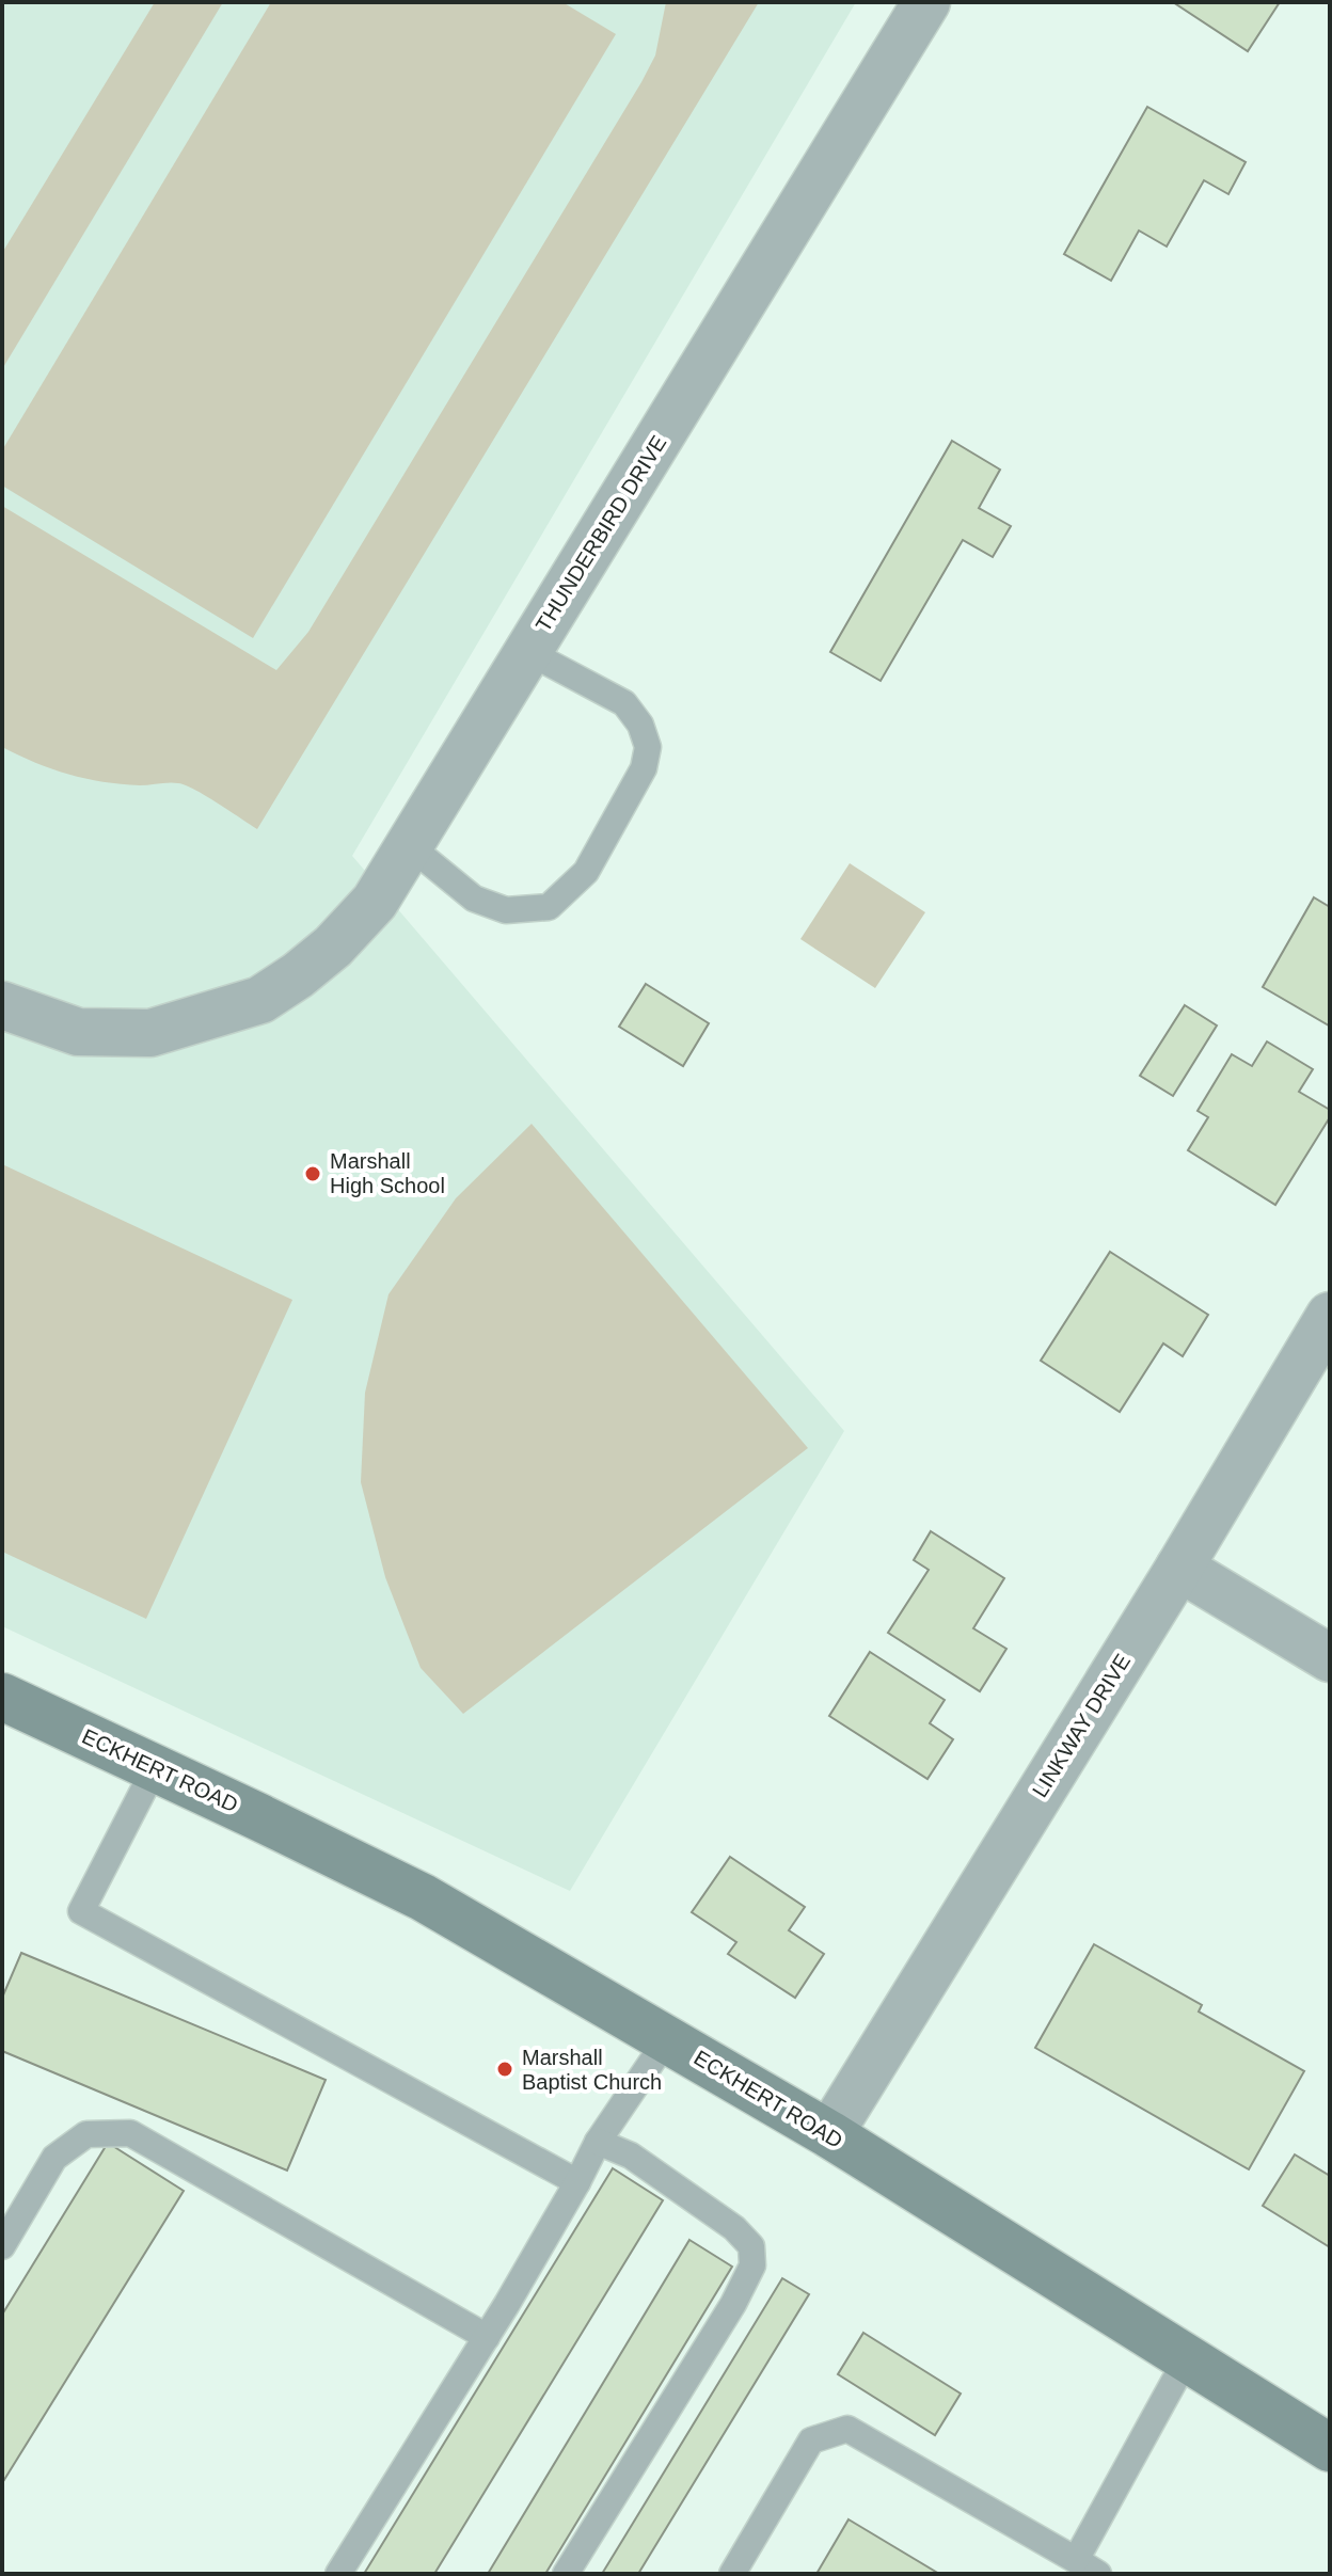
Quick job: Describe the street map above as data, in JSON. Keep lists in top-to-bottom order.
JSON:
{
  "streets": {
    "main road": ["ECKHERT ROAD"],
    "street": ["THUNDERBIRD DRIVE", "LINKWAY DRIVE"]
  },
  "crossings": [
    ["LINKWAY DRIVE", "ECKHERT ROAD"]
  ],
  "places": ["Marshall High School", "Marshall Baptist Church"]
}
